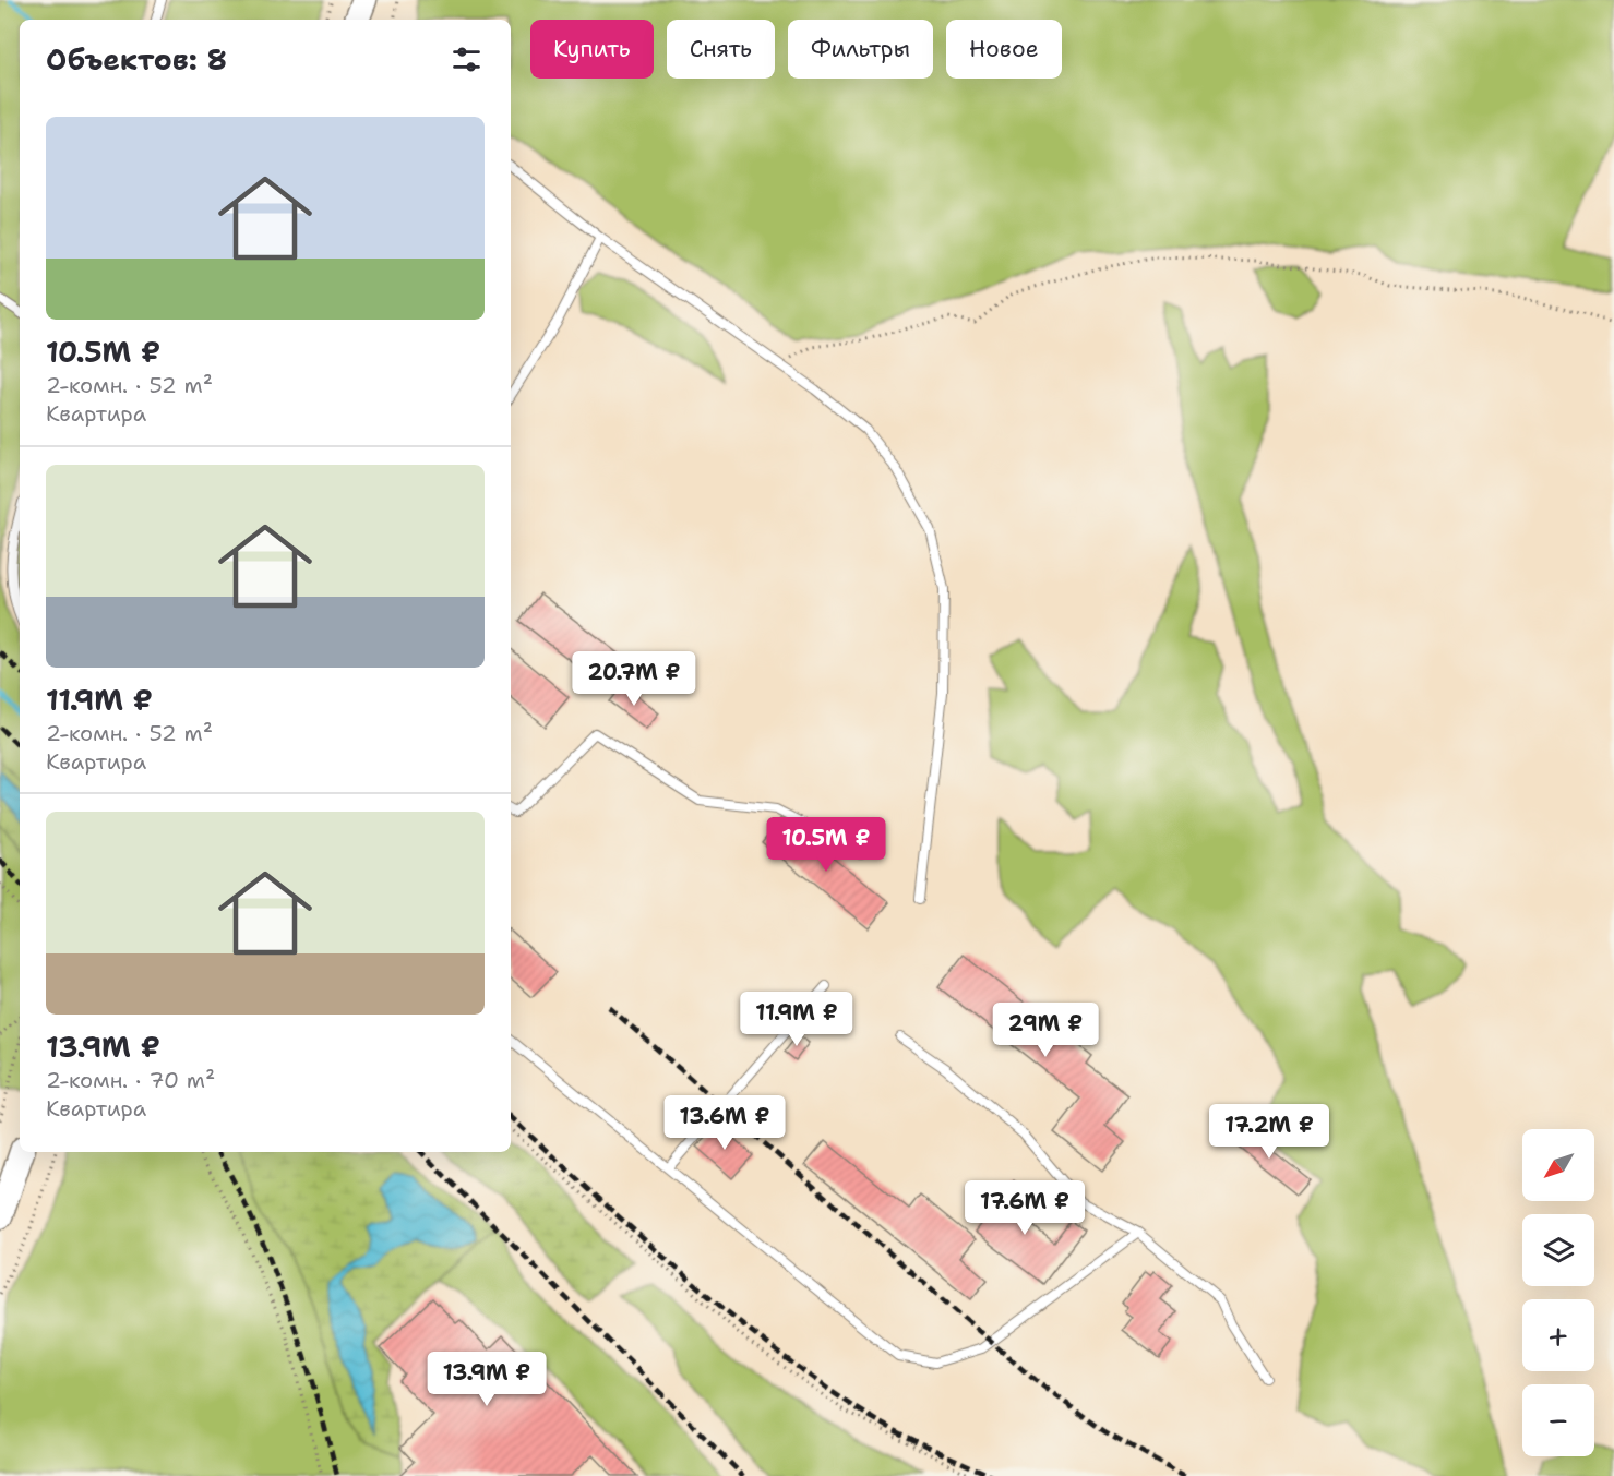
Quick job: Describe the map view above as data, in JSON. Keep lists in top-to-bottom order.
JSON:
{
  "north": "bottom left",
  "page": {
    "chip": [
      "Купить",
      "Снять",
      "Фильтры",
      "Новое"
    ],
    "heading": "Объектов: 8",
    "list": [
      {
        "name": "10.5M ₽",
        "note": "2-комн. · 52 m² · Квартира"
      },
      {
        "name": "11.9M ₽",
        "note": "2-комн. · 52 m² · Квартира"
      },
      {
        "name": "13.9M ₽",
        "note": "2-комн. · 70 m² · Квартира"
      }
    ],
    "price": [
      "20.7M ₽",
      "10.5M ₽",
      "11.9M ₽",
      "29M ₽",
      "13.6M ₽",
      "17.2M ₽",
      "17.6M ₽",
      "13.9M ₽"
    ],
    "map_buttons": ["+", "−"]
  }
}
